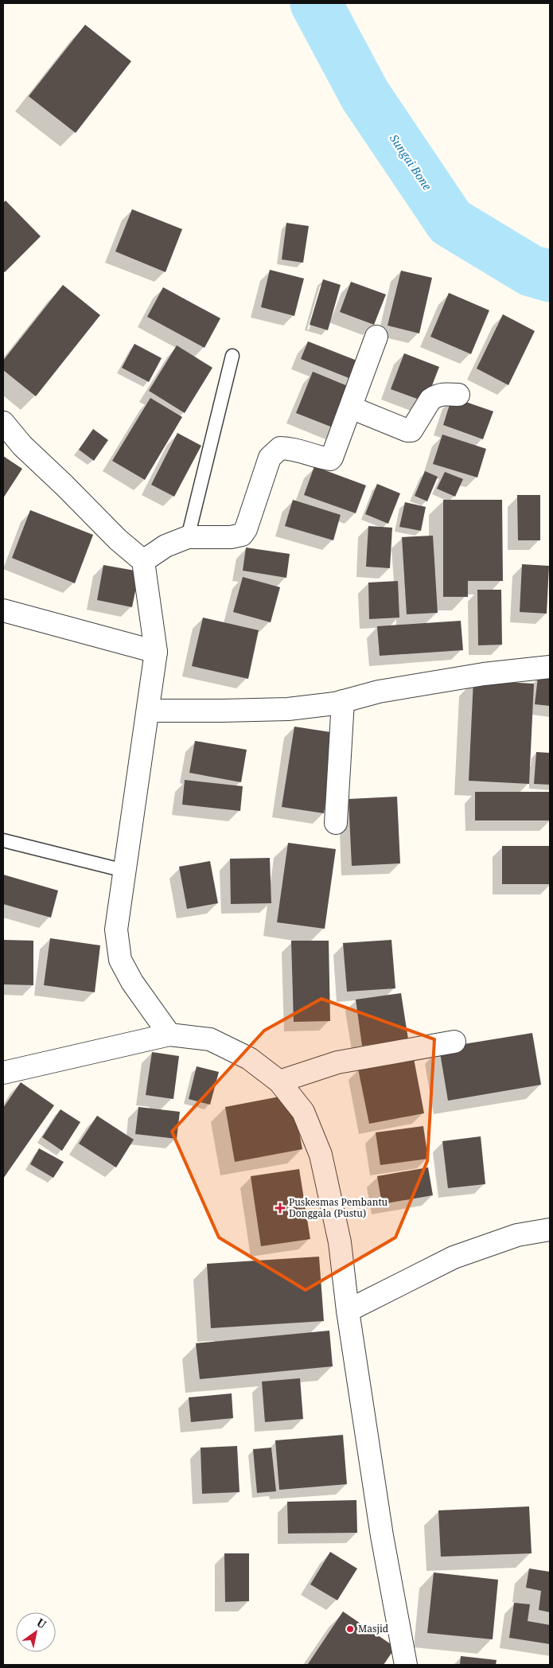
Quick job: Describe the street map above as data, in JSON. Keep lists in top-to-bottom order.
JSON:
{
  "water": ["Sungai Bone"],
  "places": {
    "health": ["Puskesmas Pembantu Donggala (Pustu)"],
    "other": ["Masjid"]
  },
  "north": "top right"
}
